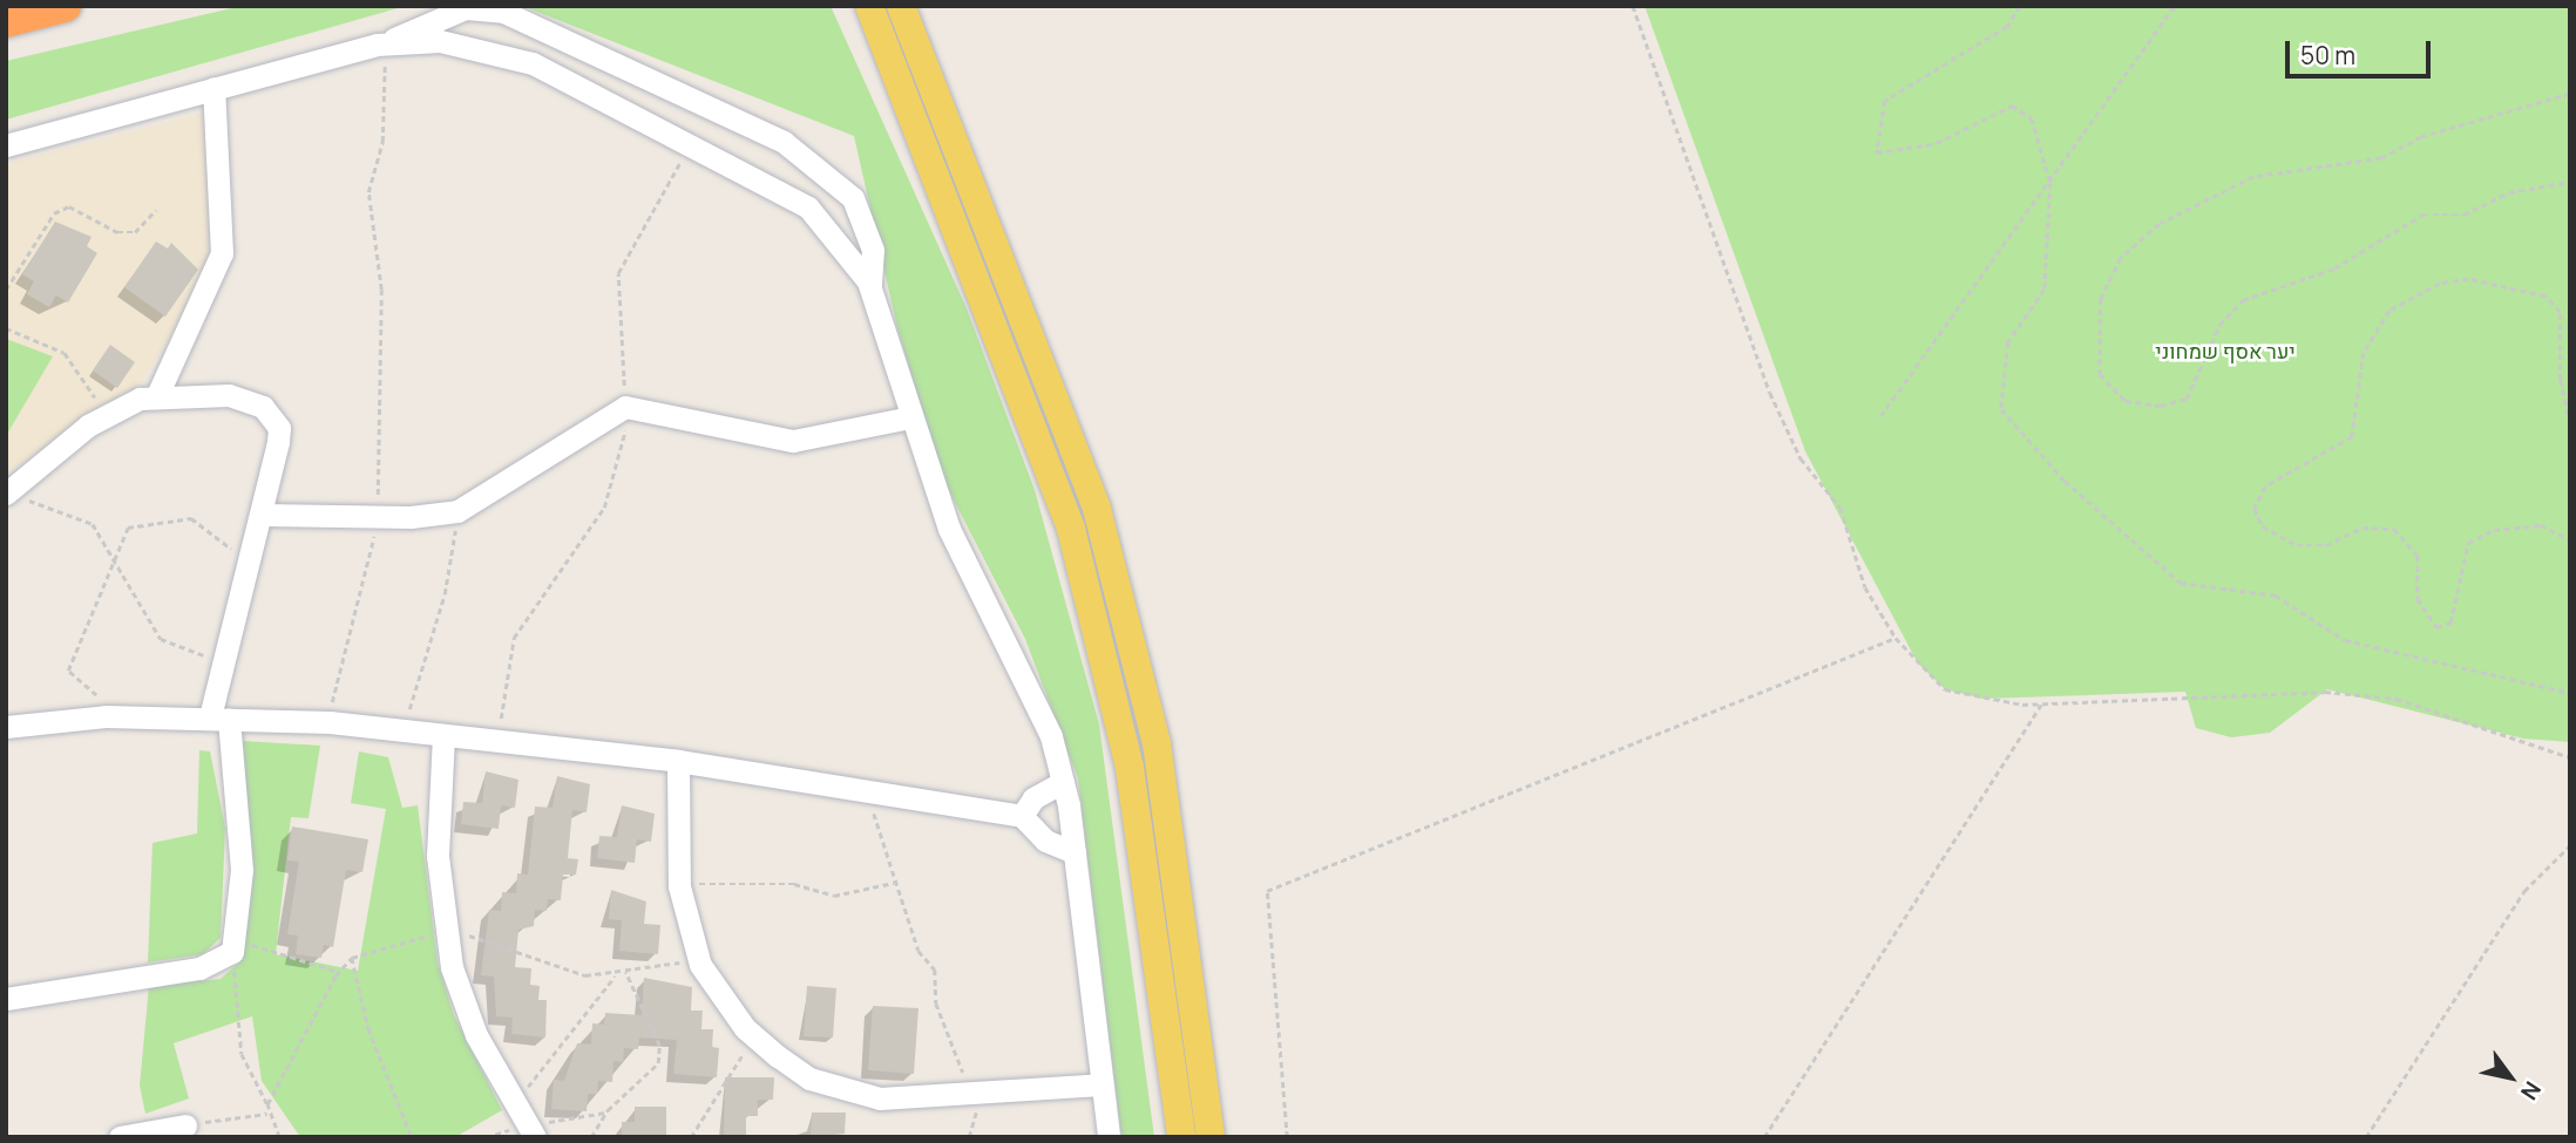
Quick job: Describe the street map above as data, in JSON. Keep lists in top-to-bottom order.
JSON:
{
  "parks": ["יער אסף שמחוני"],
  "scale_bar": "50 m",
  "north": "bottom right"
}
